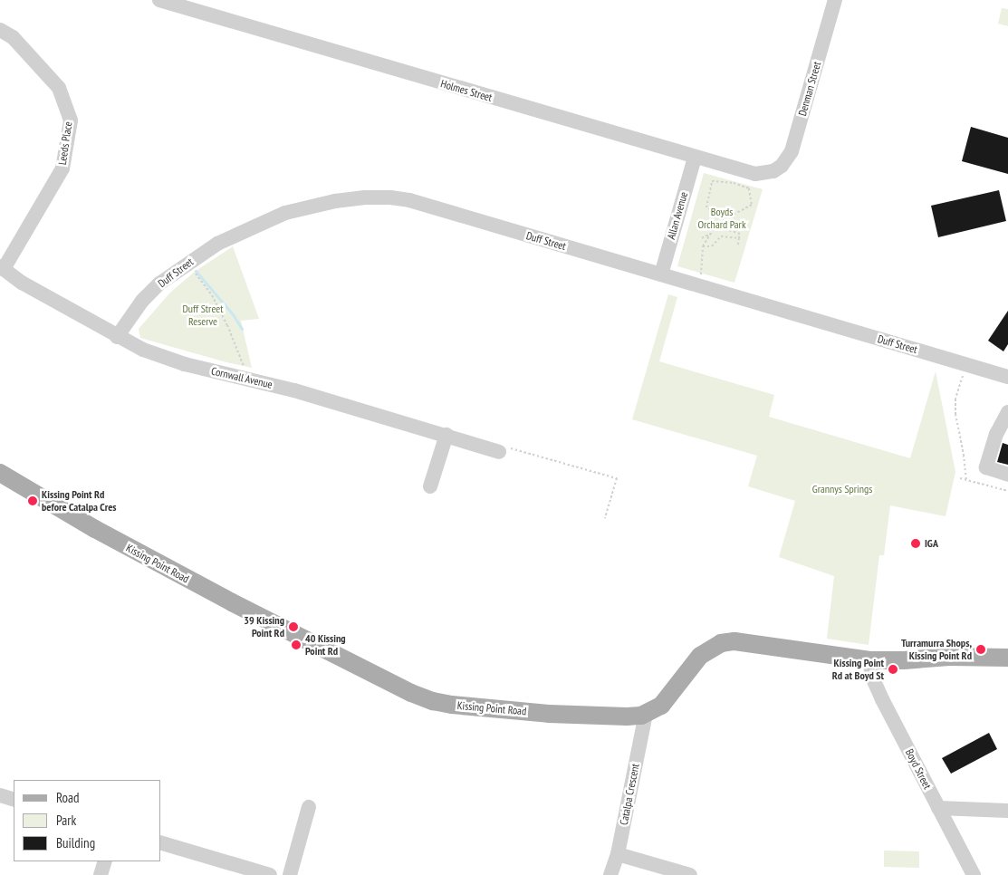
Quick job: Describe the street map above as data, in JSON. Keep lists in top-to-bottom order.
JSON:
{
  "streets": {
    "main road": ["Kissing Point Road"],
    "street": [
      "Denman Street",
      "Holmes Street",
      "Leeds Place",
      "Allan Avenue",
      "Duff Street",
      "Cornwall Avenue",
      "Boyd Street",
      "Catalpa Crescent"
    ]
  },
  "crossings": [
    ["Denman Street", "Holmes Street"],
    ["Holmes Street", "Allan Avenue"],
    ["Leeds Place", "Cornwall Avenue"],
    ["Allan Avenue", "Duff Street"],
    ["Duff Street", "Cornwall Avenue"],
    ["Kissing Point Road", "Boyd Street"],
    ["Kissing Point Road", "Catalpa Crescent"]
  ],
  "parks": ["Boyds Orchard Park", "Duff Street Reserve", "Grannys Springs"],
  "places": [
    "Kissing Point Rd before Catalpa Cres",
    "IGA",
    "39 Kissing Point Rd",
    "40 Kissing Point Rd",
    "Turramurra Shops, Kissing Point Rd",
    "Kissing Point Rd at Boyd St"
  ],
  "legend": ["Road", "Park", "Building"]
}
